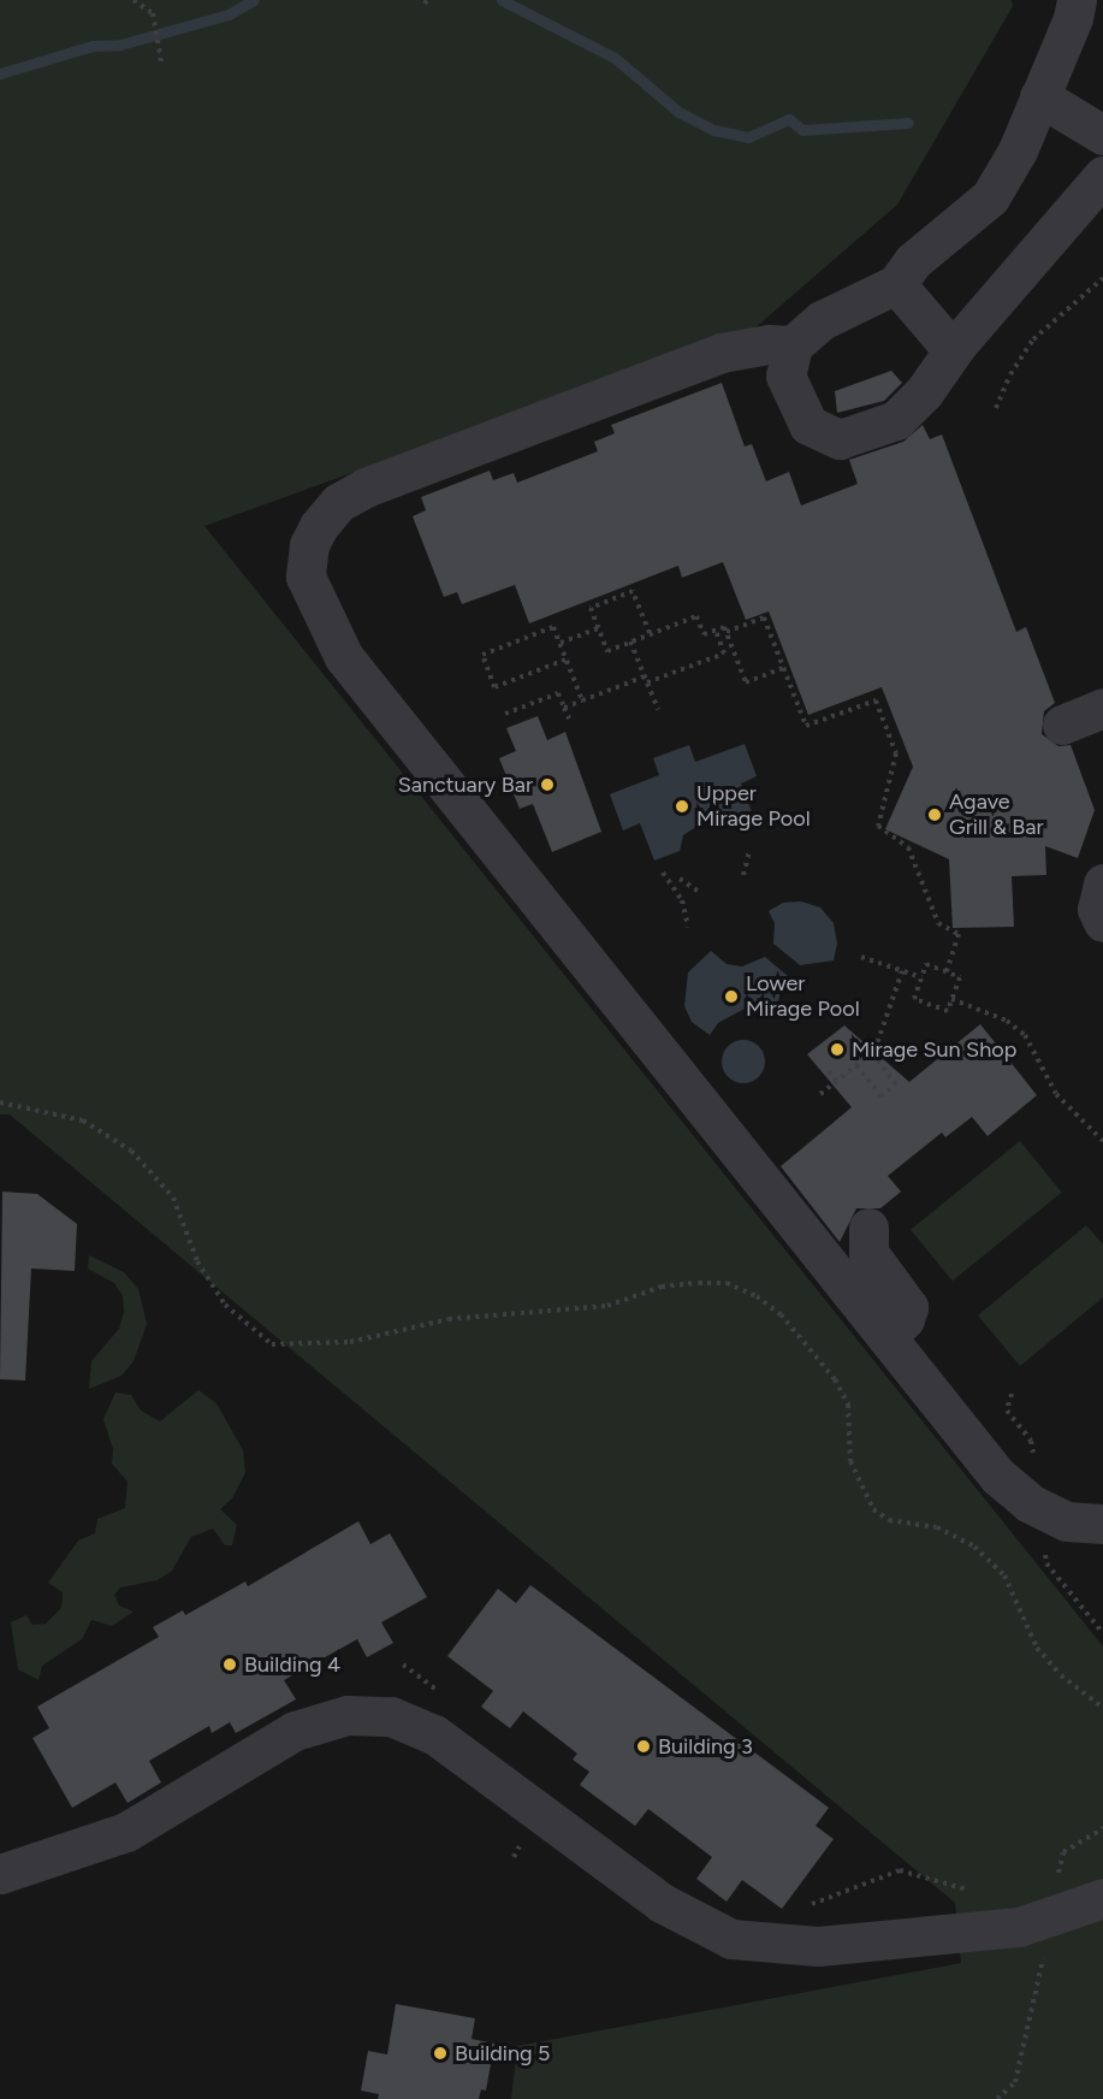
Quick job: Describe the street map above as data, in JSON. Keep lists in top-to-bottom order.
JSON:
{
  "places": [
    "Sanctuary Bar",
    "Upper Mirage Pool",
    "Agave Grill & Bar",
    "Lower Mirage Pool",
    "Mirage Sun Shop",
    "Building 4",
    "Building 3",
    "Building 5"
  ]
}
